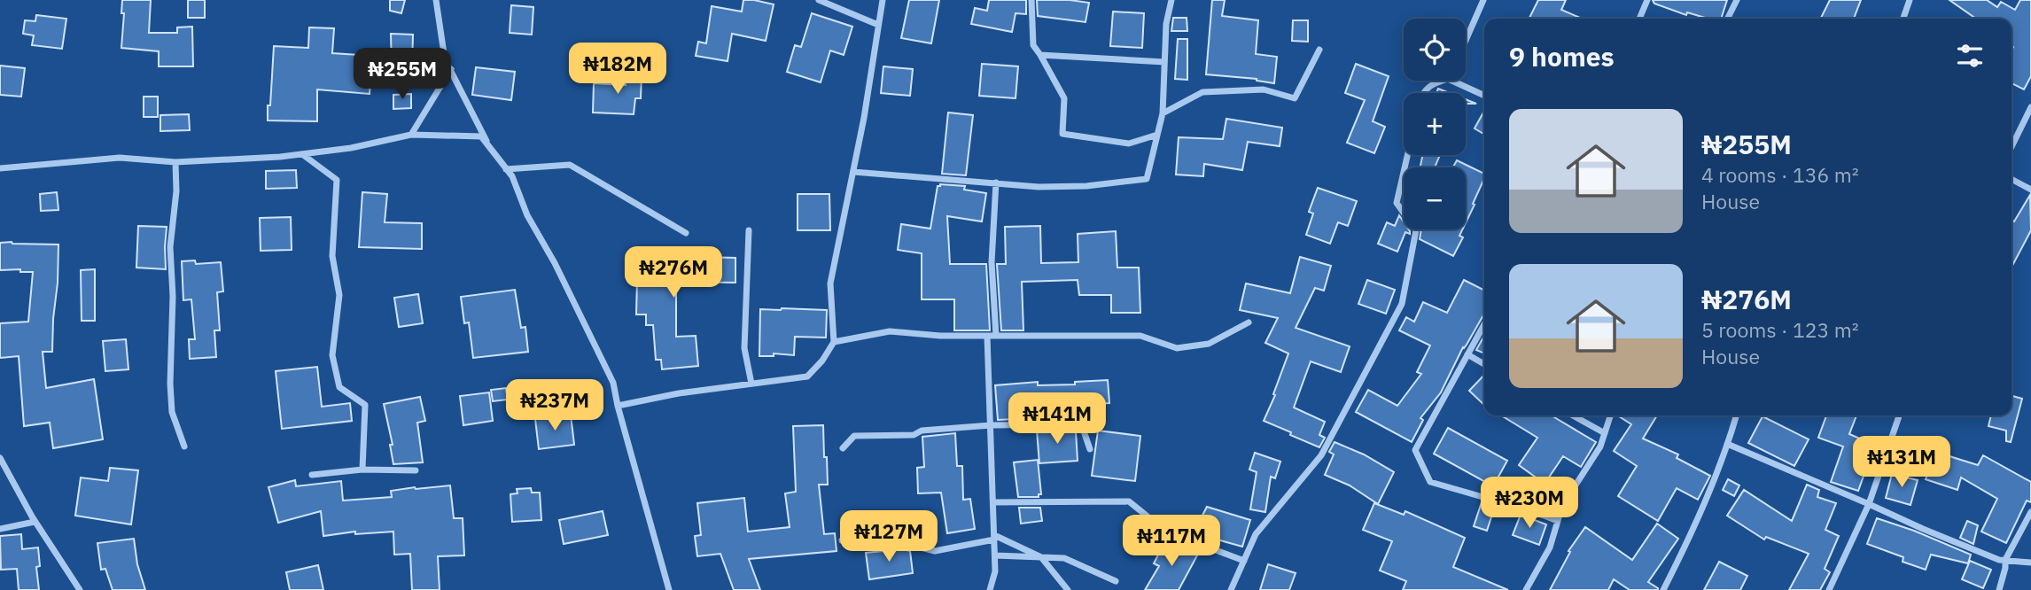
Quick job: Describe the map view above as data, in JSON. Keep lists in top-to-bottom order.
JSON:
{
  "page": {
    "map_buttons": ["+", "−"],
    "heading": "9 homes",
    "price": [
      "₦182M",
      "₦255M",
      "₦276M",
      "₦237M",
      "₦141M",
      "₦131M",
      "₦230M",
      "₦127M",
      "₦117M"
    ],
    "list": [
      {
        "name": "₦255M",
        "note": "4 rooms · 136 m² · House"
      },
      {
        "name": "₦276M",
        "note": "5 rooms · 123 m² · House"
      }
    ]
  }
}
